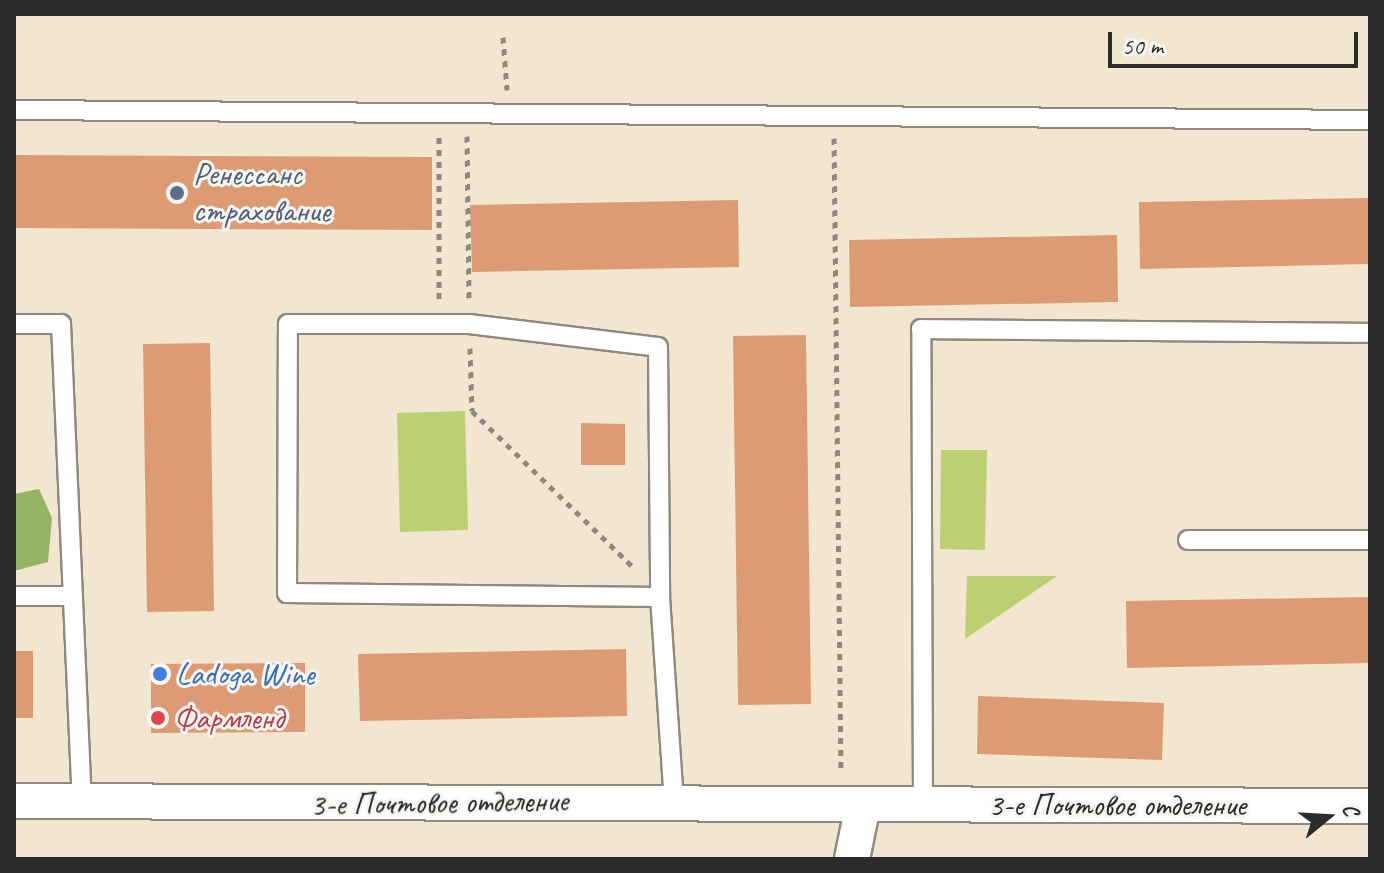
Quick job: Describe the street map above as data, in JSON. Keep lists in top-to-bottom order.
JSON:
{
  "streets": {
    "street": ["3-е Почтовое отделение"]
  },
  "places": ["Ренессанс страхование", "Ladoga Wine", "Фармленд"],
  "scale_bar": "50 m",
  "north": "right"
}
